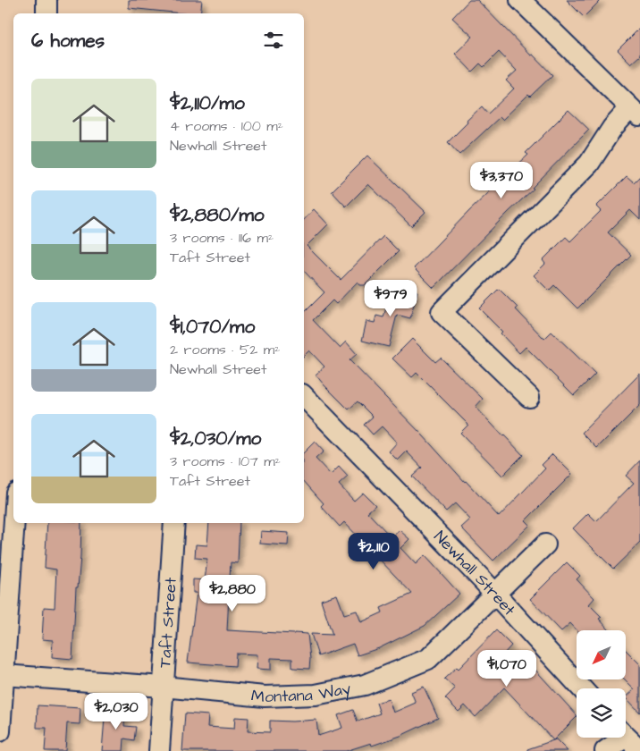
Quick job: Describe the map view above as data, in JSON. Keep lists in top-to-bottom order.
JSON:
{
  "streets": {
    "street": ["Newhall Street", "Taft Street", "Montana Way"]
  },
  "crossings": [
    ["Newhall Street", "Montana Way"],
    ["Taft Street", "Montana Way"]
  ],
  "north": "bottom left",
  "page": {
    "heading": "6 homes",
    "list": [
      {
        "name": "$2,110/mo",
        "note": "4 rooms · 100 m² · Newhall Street"
      },
      {
        "name": "$2,880/mo",
        "note": "3 rooms · 116 m² · Taft Street"
      },
      {
        "name": "$1,070/mo",
        "note": "2 rooms · 52 m² · Newhall Street"
      },
      {
        "name": "$2,030/mo",
        "note": "3 rooms · 107 m² · Taft Street"
      }
    ],
    "price": [
      "$3,370",
      "$979",
      "$2,110",
      "$2,880",
      "$1,070",
      "$2,030"
    ]
  }
}
